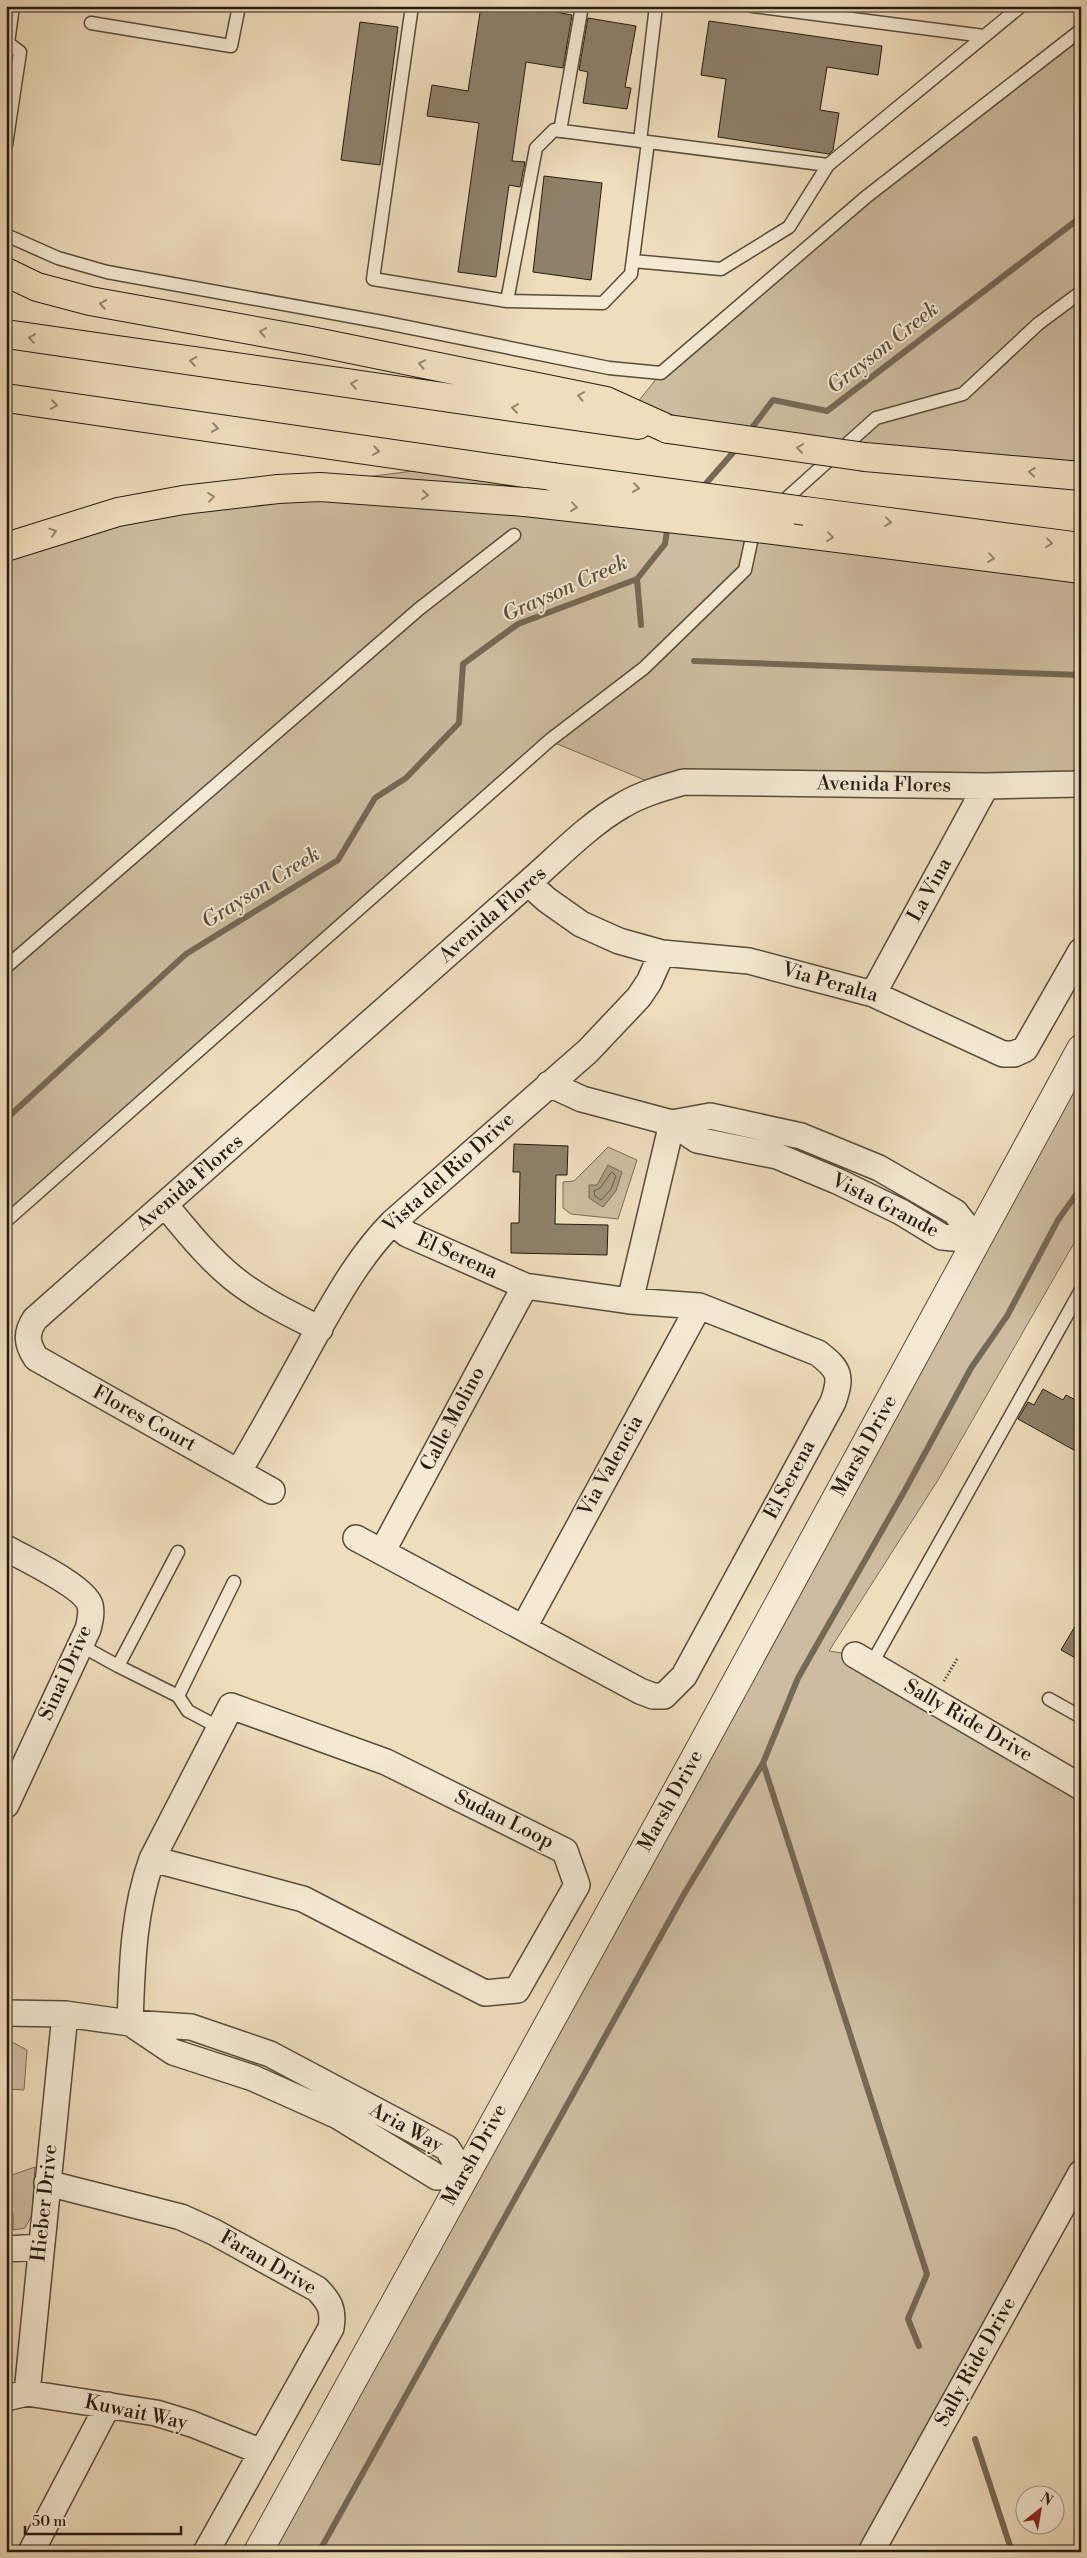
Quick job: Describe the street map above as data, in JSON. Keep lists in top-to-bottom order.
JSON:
{
  "streets": {
    "street": [
      "Avenida Flores",
      "La Vina",
      "Via Peralta",
      "Vista del Rio Drive",
      "Vista Grande",
      "El Serena",
      "Flores Court",
      "Calle Molino",
      "Marsh Drive",
      "Via Valencia",
      "Sinai Drive",
      "Sally Ride Drive",
      "Sudan Loop",
      "Aria Way",
      "Hieber Drive",
      "Faran Drive",
      "Kuwait Way"
    ]
  },
  "crossings": [
    ["Avenida Flores", "La Vina"],
    ["Avenida Flores", "Via Peralta"],
    ["Avenida Flores", "Flores Court"],
    ["La Vina", "Via Peralta"],
    ["Via Peralta", "Vista del Rio Drive"],
    ["Vista del Rio Drive", "Vista Grande"],
    ["Vista del Rio Drive", "El Serena"],
    ["Vista del Rio Drive", "Flores Court"],
    ["Vista Grande", "Marsh Drive"],
    ["El Serena", "Calle Molino"],
    ["El Serena", "Via Valencia"],
    ["Marsh Drive", "Aria Way"],
    ["Sudan Loop", "Aria Way"],
    ["Aria Way", "Hieber Drive"],
    ["Hieber Drive", "Faran Drive"],
    ["Hieber Drive", "Kuwait Way"],
    ["Faran Drive", "Kuwait Way"]
  ],
  "water": ["Grayson Creek"],
  "scale_bar": "50 m",
  "north": "top right"
}
